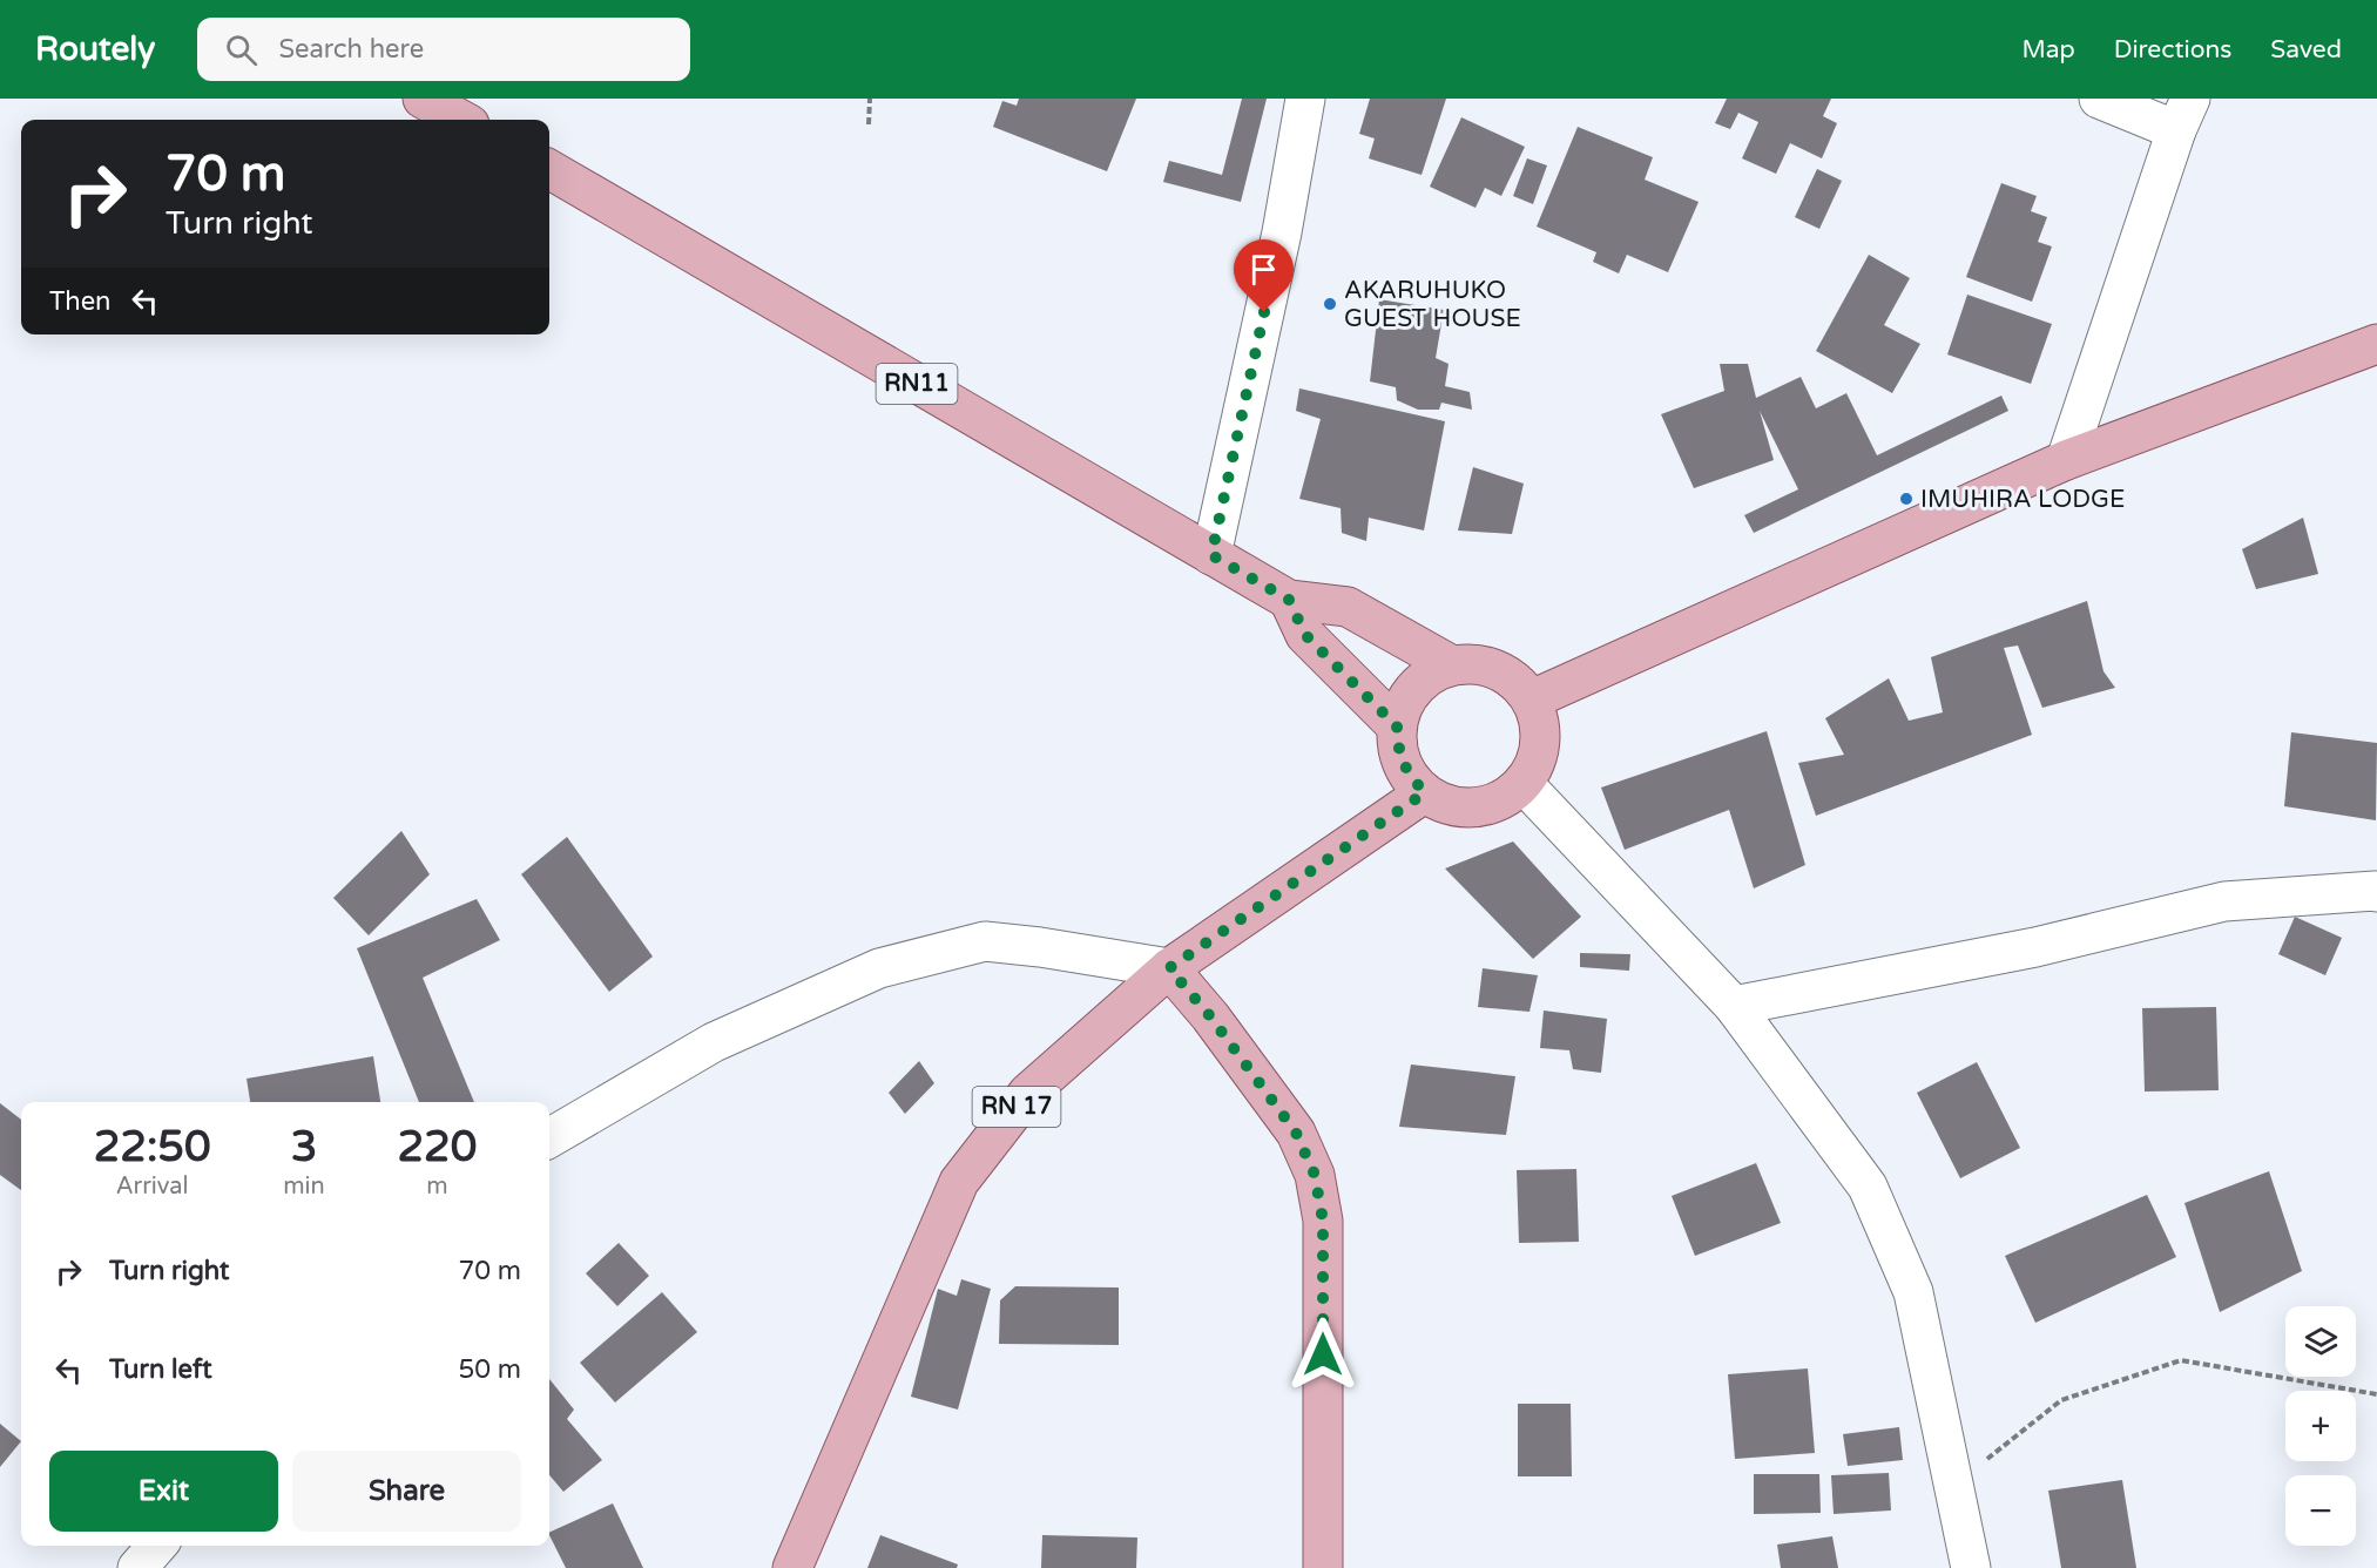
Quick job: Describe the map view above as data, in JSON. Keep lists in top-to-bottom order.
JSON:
{
  "streets": {
    "main road": ["RN11", "RN 17"]
  },
  "crossings": [
    ["RN11", "RN 17"]
  ],
  "places": ["AKARUHUKO GUEST HOUSE", "IMUHIRA LODGE"],
  "page": {
    "header": "Routely",
    "search": "Search here",
    "nav": ["Map", "Directions", "Saved"],
    "turn": ["70 m", "Turn right"],
    "then": "Then",
    "eta": [
      "22:50",
      "Arrival",
      "3",
      "min",
      "220",
      "m"
    ],
    "list": [
      {
        "name": "Turn right",
        "value": "70 m"
      },
      {
        "name": "Turn left",
        "value": "50 m"
      }
    ],
    "map_buttons": ["+", "−"],
    "buttons": ["Exit", "Share"]
  }
}
